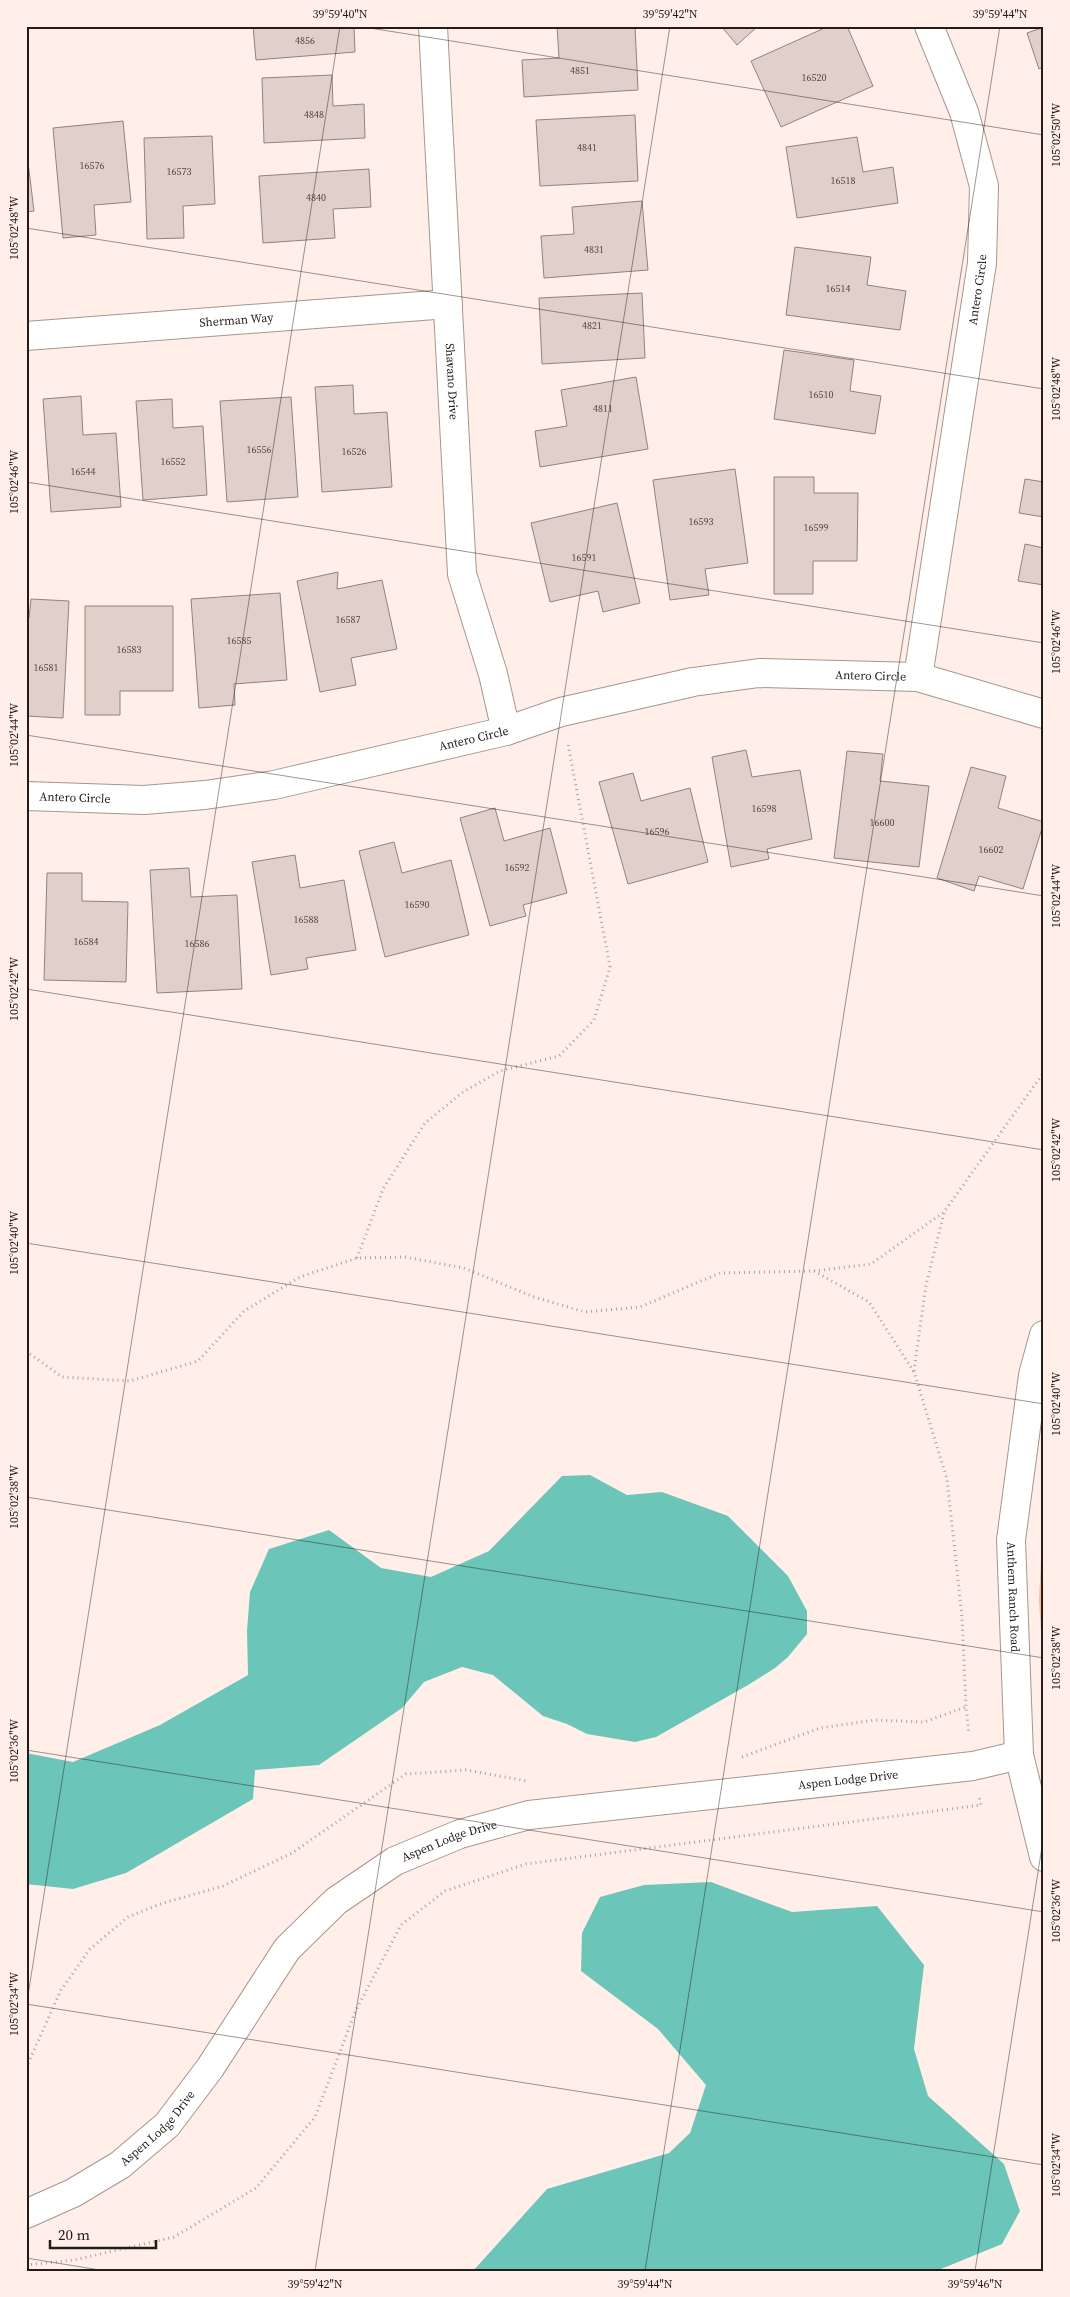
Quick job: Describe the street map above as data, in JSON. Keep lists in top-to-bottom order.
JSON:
{
  "streets": {
    "street": [
      "Antero Circle",
      "Sherman Way",
      "Shavano Drive",
      "Anthem Ranch Road",
      "Aspen Lodge Drive"
    ]
  },
  "crossings": [
    ["Antero Circle", "Shavano Drive"],
    ["Sherman Way", "Shavano Drive"],
    ["Anthem Ranch Road", "Aspen Lodge Drive"]
  ],
  "house_numbers": [
    "4856",
    "4851",
    "16520",
    "4848",
    "4841",
    "16576",
    "16573",
    "16518",
    "4840",
    "4831",
    "16514",
    "4821",
    "16510",
    "4811",
    "16556",
    "16526",
    "16552",
    "16544",
    "16593",
    "16599",
    "16591",
    "16587",
    "16585",
    "16583",
    "16581",
    "16598",
    "16600",
    "16596",
    "16602",
    "16592",
    "16590",
    "16588",
    "16584",
    "16586"
  ],
  "scale_bar": "20 m",
  "coordinates": [
    "39°59'40\"N",
    "39°59'42\"N",
    "39°59'44\"N",
    "105°02'50\"W",
    "105°02'48\"W",
    "105°02'46\"W",
    "105°02'44\"W",
    "105°02'42\"W",
    "105°02'40\"W",
    "105°02'38\"W",
    "105°02'36\"W",
    "105°02'34\"W",
    "39°59'46\"N"
  ]
}
